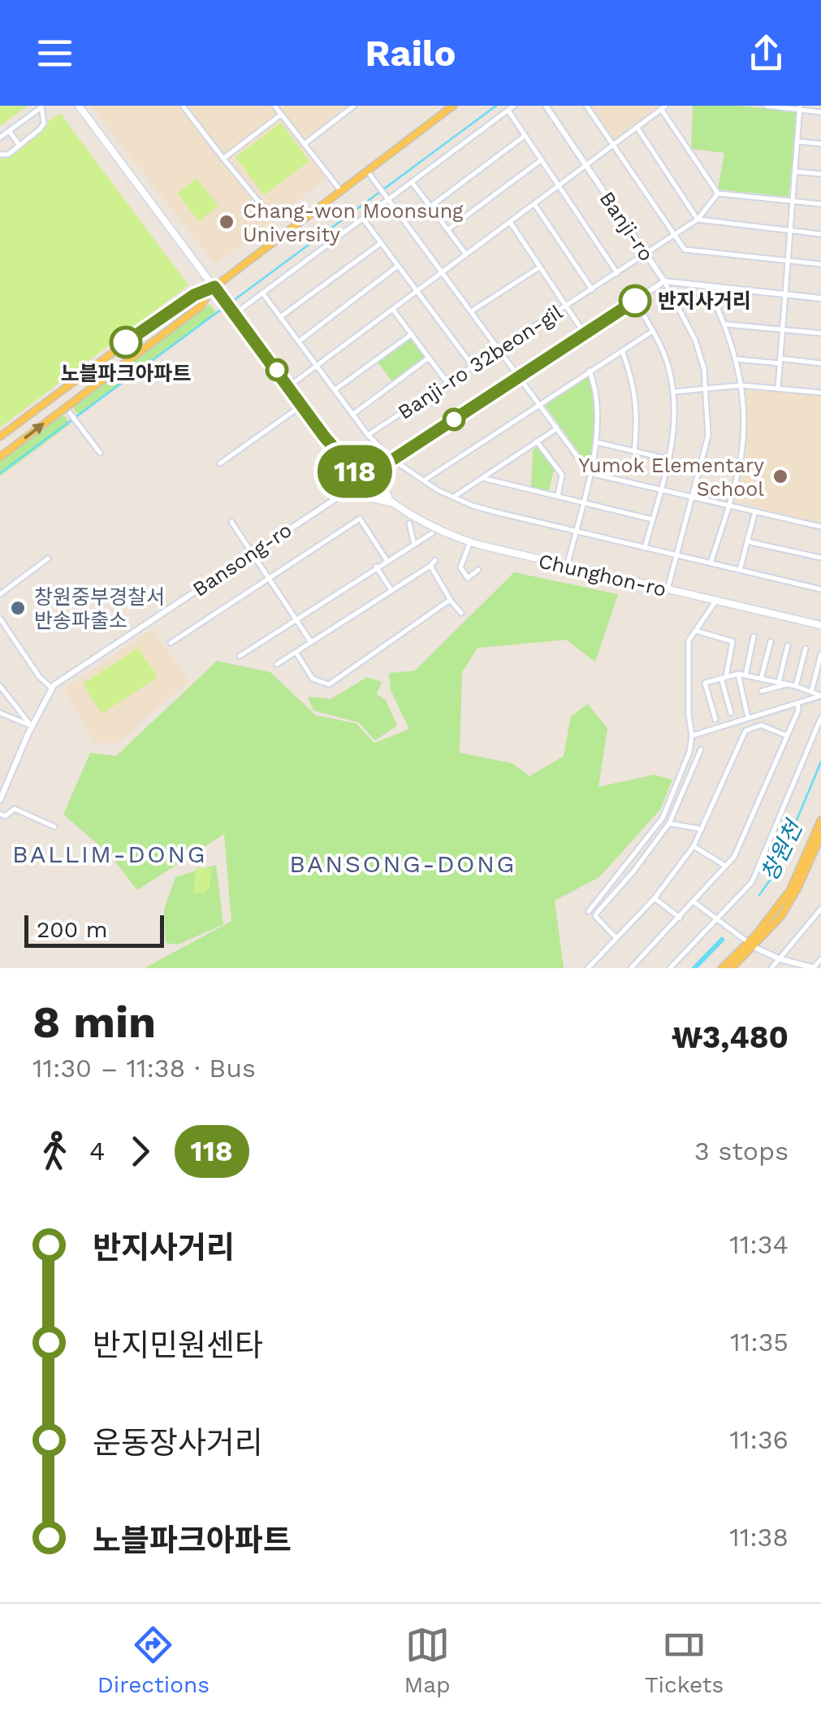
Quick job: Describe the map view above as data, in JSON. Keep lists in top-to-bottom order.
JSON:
{
  "streets": {
    "main road": ["Chunghon-ro"],
    "street": ["Banji-ro", "Banji-ro 32beon-gil", "Bansong-ro"]
  },
  "crossings": [
    ["Banji-ro", "Banji-ro 32beon-gil"],
    ["Banji-ro", "Bansong-ro"],
    ["Banji-ro", "Chunghon-ro"],
    ["Bansong-ro", "Chunghon-ro"]
  ],
  "districts": ["BALLIM-DONG", "BANSONG-DONG"],
  "water": ["창원천"],
  "places": [
    "Chang-won Moonsung University",
    "반지사거리",
    "노블파크아파트",
    "Yumok Elementary School",
    "창원중부경찰서 반송파출소"
  ],
  "lines": ["bus line 118"],
  "scale_bar": "200 m",
  "page": {
    "header": "Railo",
    "on_map": "118",
    "scale": "200 m",
    "heading": ["8 min", "11:30 – 11:38 · Bus", "₩3,480"],
    "legs": ["4", "118", "3 stops"],
    "list": [
      {
        "name": "반지사거리",
        "value": "11:34"
      },
      {
        "name": "반지민원센타",
        "value": "11:35"
      },
      {
        "name": "운동장사거리",
        "value": "11:36"
      },
      {
        "name": "노블파크아파트",
        "value": "11:38"
      }
    ],
    "tabs": ["Directions", "Map", "Tickets"]
  }
}
